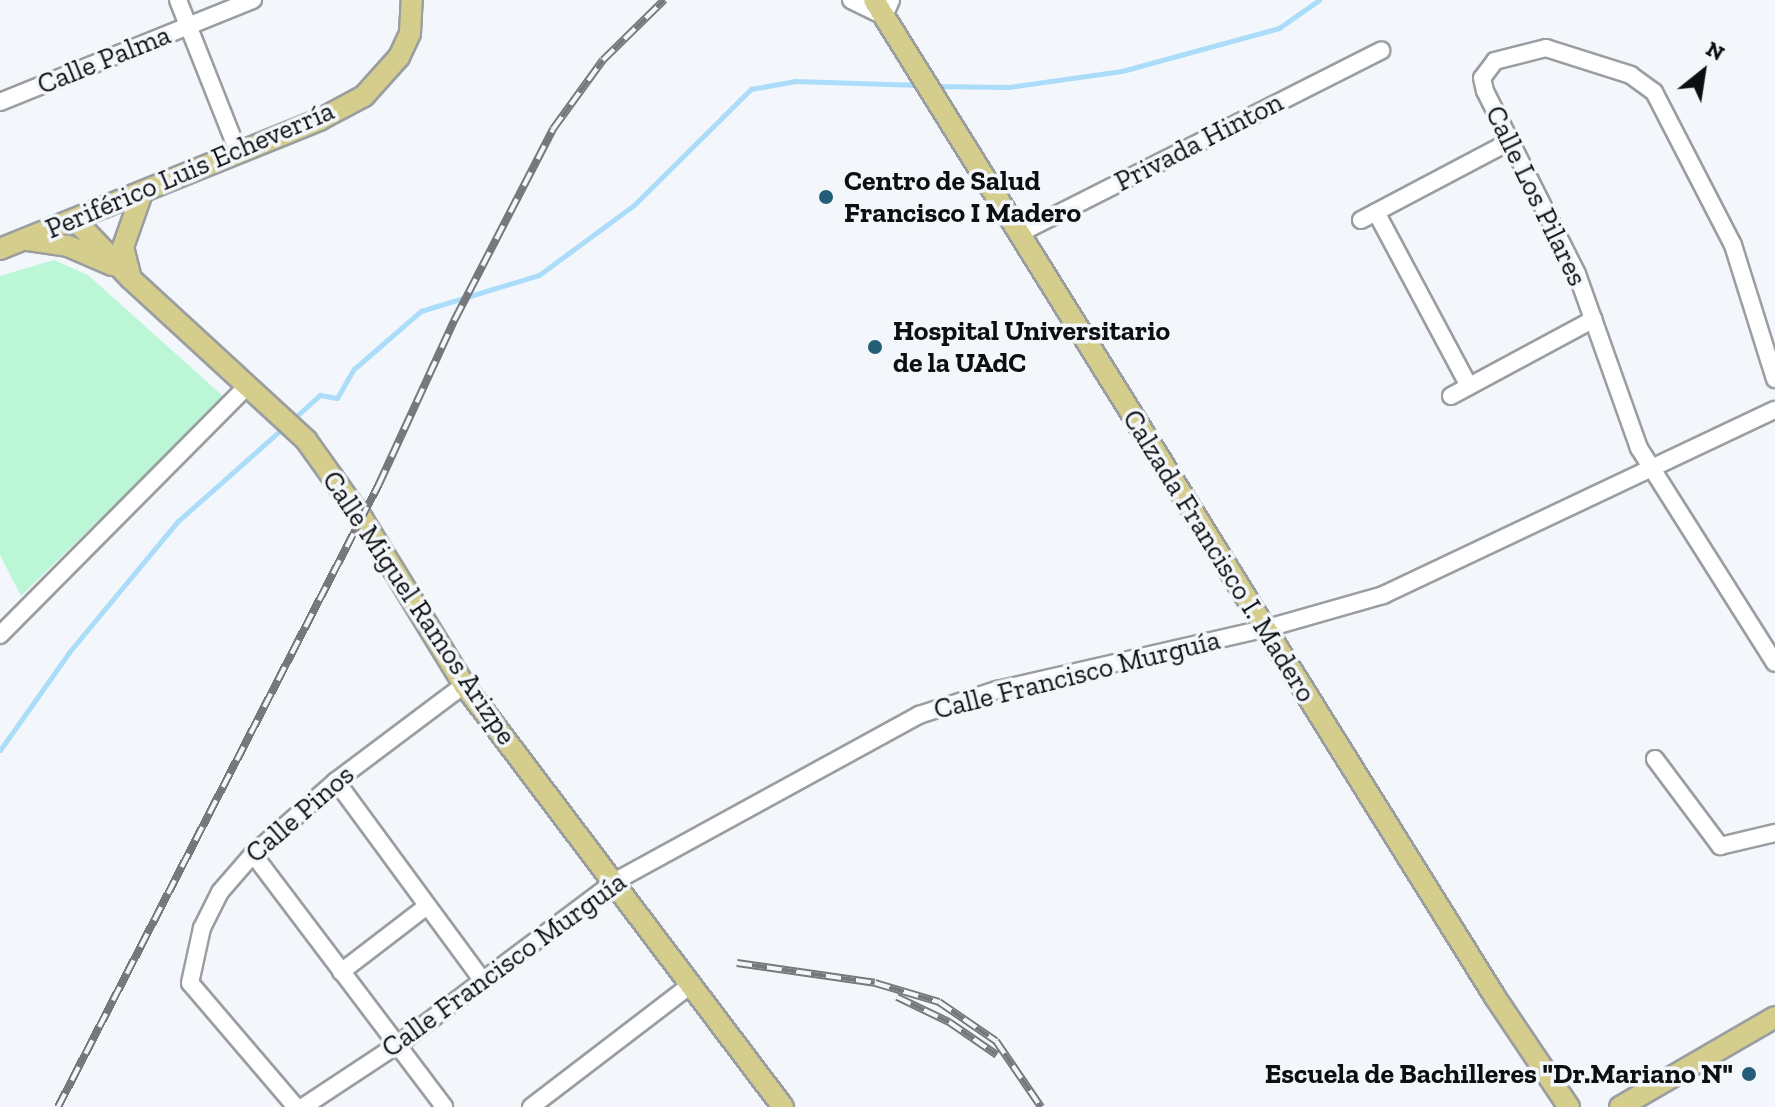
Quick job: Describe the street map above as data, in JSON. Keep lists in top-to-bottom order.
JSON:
{
  "streets": {
    "main road": ["Periférico Luis Echeverría", "Calzada Francisco I. Madero", "Calle Miguel Ramos Arizpe"],
    "street": [
      "Calle Palma",
      "Privada Hinton",
      "Calle Los Pilares",
      "Calle Francisco Murguía",
      "Calle Pinos"
    ]
  },
  "crossings": [
    ["Privada Hinton", "Calzada Francisco I. Madero"],
    ["Periférico Luis Echeverría", "Calle Miguel Ramos Arizpe"],
    ["Calle Los Pilares", "Calle Francisco Murguía"],
    ["Calzada Francisco I. Madero", "Calle Francisco Murguía"],
    ["Calle Miguel Ramos Arizpe", "Calle Francisco Murguía"],
    ["Calle Miguel Ramos Arizpe", "Calle Pinos"]
  ],
  "places": ["Centro de Salud Francisco I Madero", "Hospital Universitario de la UAdC", "Escuela de Bachilleres \"Dr.Mariano N\""],
  "north": "top right"
}
